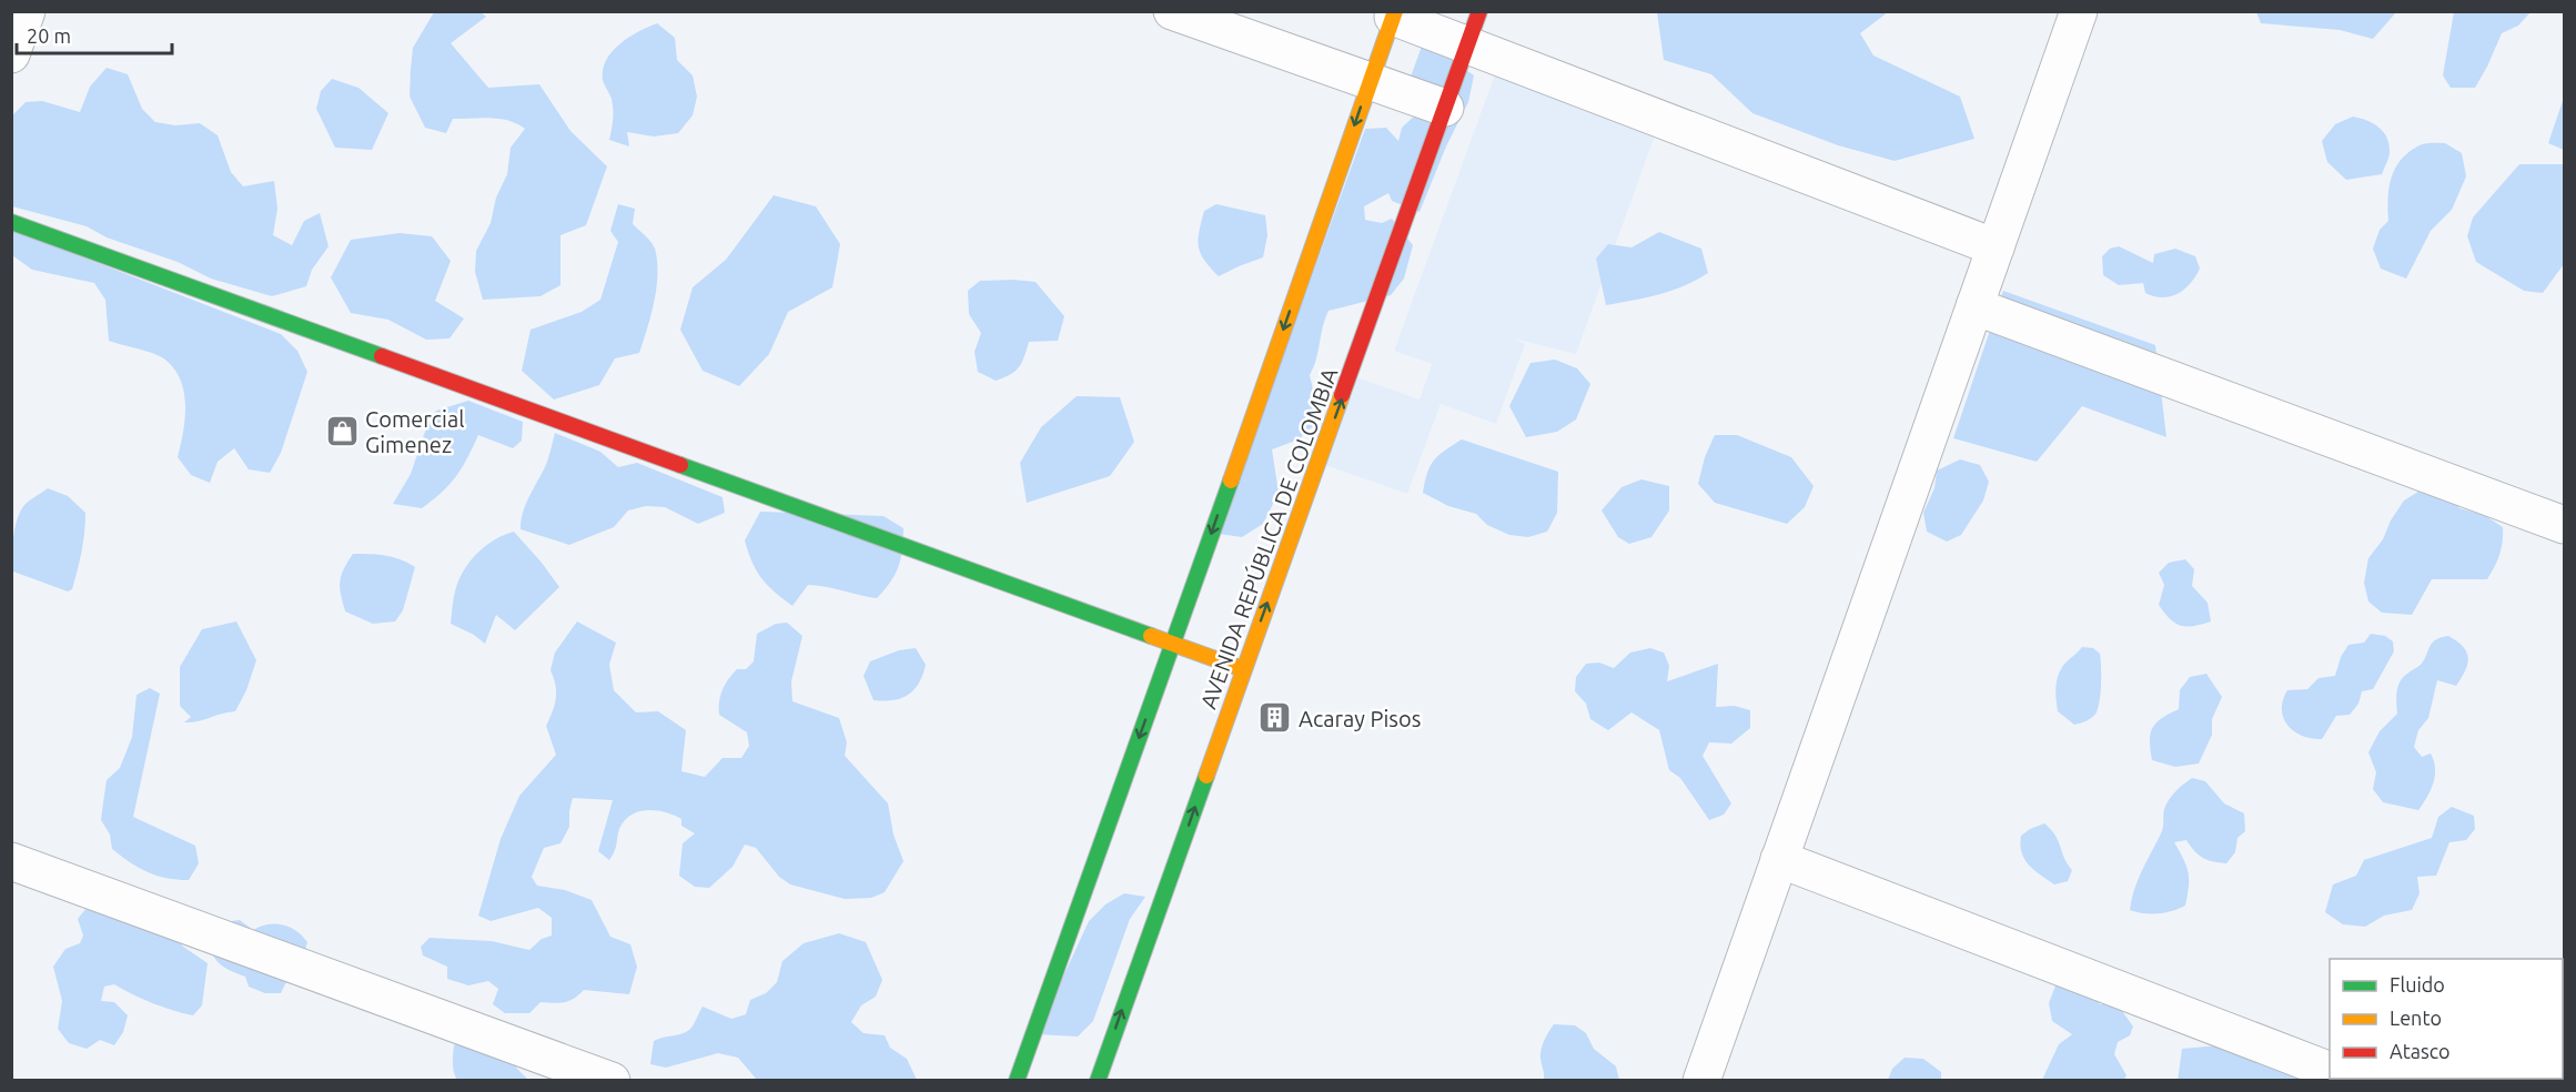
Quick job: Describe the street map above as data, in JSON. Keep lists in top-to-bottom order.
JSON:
{
  "streets": {
    "street": ["AVENIDA REPÚBLICA DE COLOMBIA"]
  },
  "places": {
    "shop": ["Comercial Gimenez"],
    "building": ["Acaray Pisos"]
  },
  "legend": ["Fluido", "Lento", "Atasco"],
  "scale_bar": "20 m"
}
